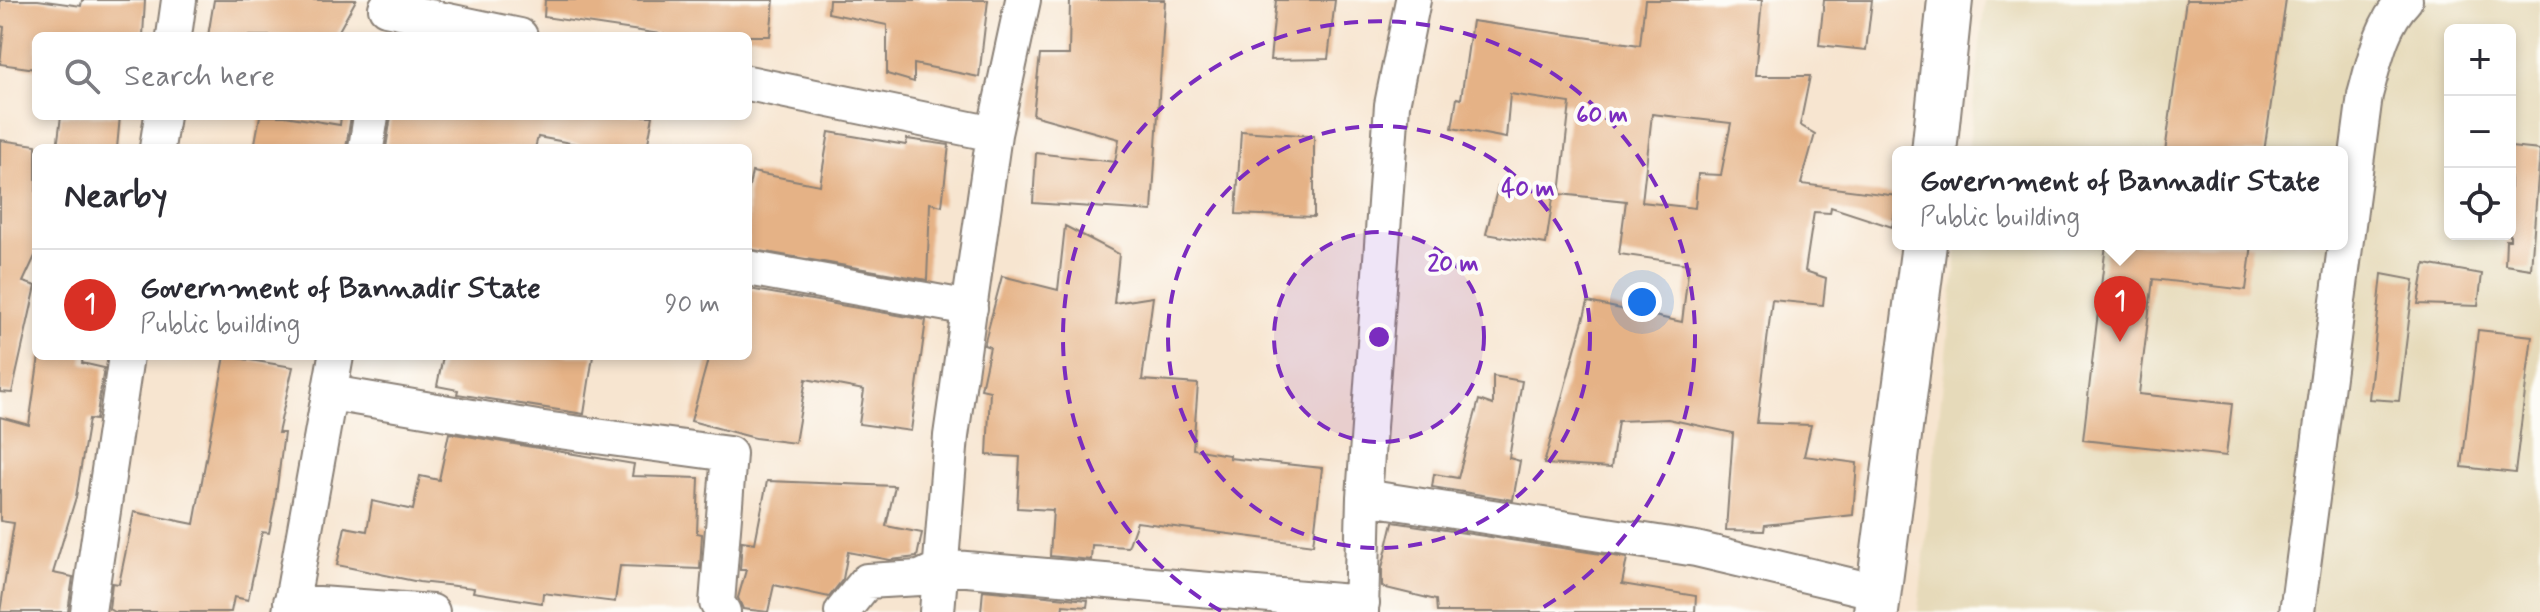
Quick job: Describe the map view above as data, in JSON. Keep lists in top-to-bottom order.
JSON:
{
  "page": {
    "map_buttons": ["+", "−"],
    "search": "Search here",
    "heading": "Nearby",
    "popup": ["Government of Bannadir State", "Public building"],
    "list": [
      {
        "mark": "1",
        "name": "Government of Bannadir State",
        "note": "Public building",
        "value": "90 m"
      }
    ],
    "pins": "1"
  },
  "rings": ["60 m", "40 m", "20 m"]
}
